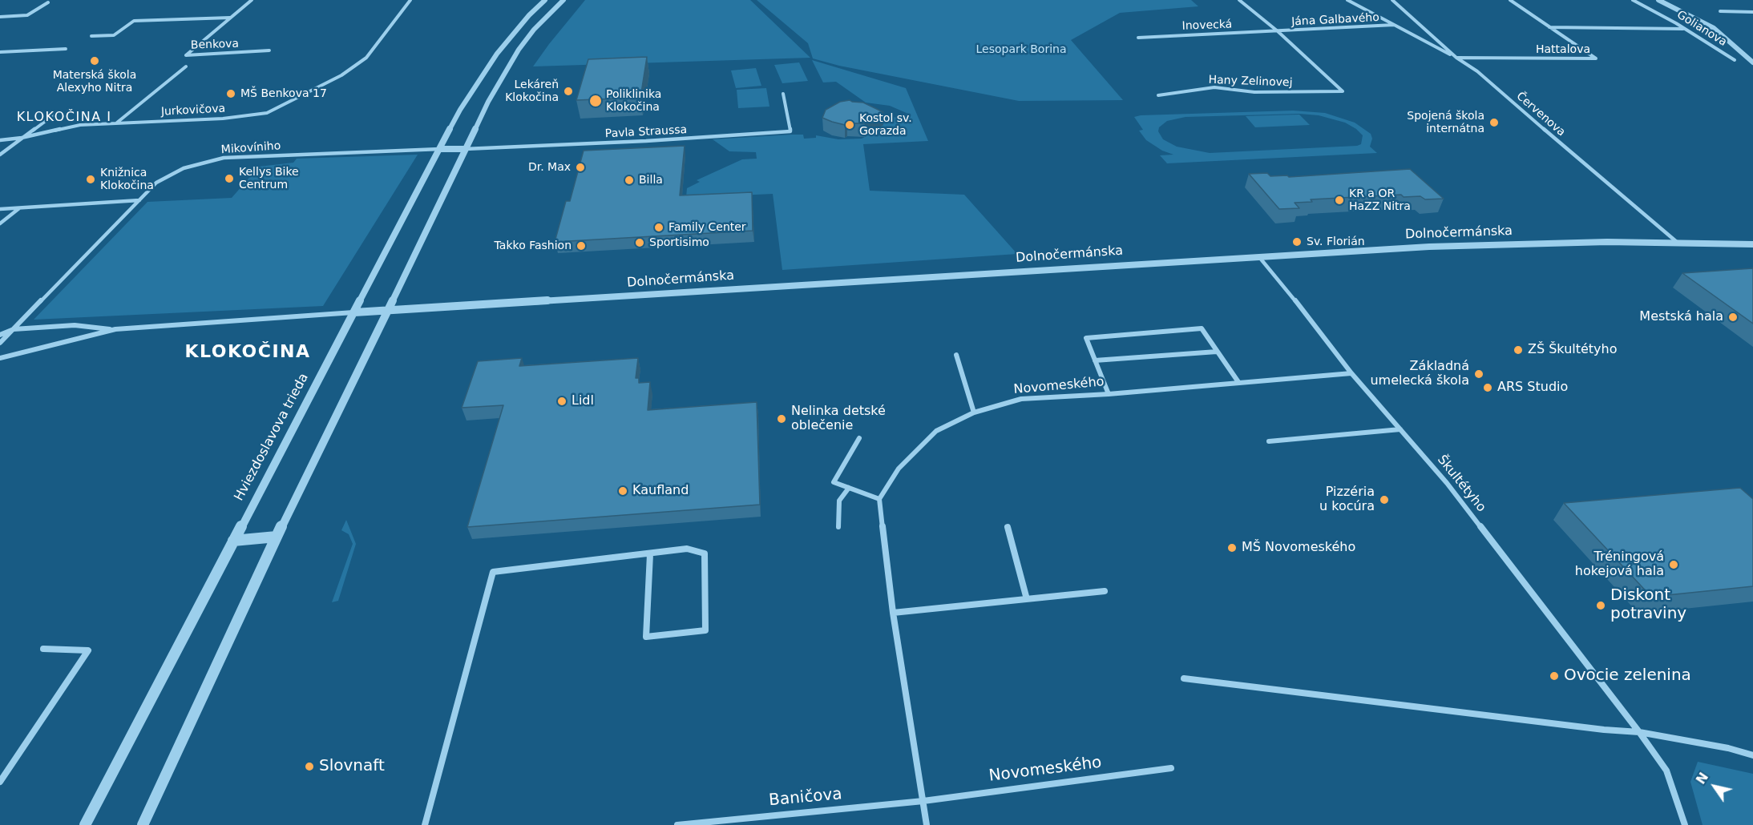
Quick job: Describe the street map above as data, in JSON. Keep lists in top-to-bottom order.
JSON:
{
  "streets": {
    "street": [
      "Jána Galbavého",
      "Inovecká",
      "Golianova",
      "Benkova",
      "Hattalova",
      "Hany Zelinovej",
      "Jurkovičova",
      "Červenova",
      "Pavla Straussa",
      "Mikovíniho",
      "Dolnočermánska",
      "Novomeského",
      "Hviezdoslavova trieda",
      "Škultétyho",
      "Baničova"
    ]
  },
  "crossings": [
    ["Jána Galbavého", "Inovecká"],
    ["Jána Galbavého", "Hattalova"],
    ["Jána Galbavého", "Červenova"],
    ["Inovecká", "Hany Zelinovej"],
    ["Benkova", "Jurkovičova"],
    ["Hattalova", "Červenova"],
    ["Červenova", "Dolnočermánska"],
    ["Mikovíniho", "Dolnočermánska"],
    ["Mikovíniho", "Hviezdoslavova trieda"],
    ["Dolnočermánska", "Hviezdoslavova trieda"],
    ["Dolnočermánska", "Škultétyho"],
    ["Novomeského", "Škultétyho"],
    ["Novomeského", "Baničova"]
  ],
  "districts": ["KLOKOČINA I", "KLOKOČINA"],
  "parks": ["Lesopark Borina"],
  "places": [
    "Materská škola Alexyho Nitra",
    "Lekáreň Klokočina",
    "MŠ Benkova 17",
    "Poliklinika Klokočina",
    "Spojená škola internátna",
    "Kostol sv. Gorazda",
    "Dr. Max",
    "Kellys Bike Centrum",
    "Knižnica Klokočina",
    "Billa",
    "KR a OR HaZZ Nitra",
    "Family Center",
    "Sv. Florián",
    "Sportisimo",
    "Takko Fashion",
    "Mestská hala",
    "ZŠ Škultétyho",
    "Základná umelecká škola",
    "ARS Studio",
    "Lidl",
    "Nelinka detské oblečenie",
    "Kaufland",
    "Pizzéria u kocúra",
    "MŠ Novomeského",
    "Tréningová hokejová hala",
    "Diskont potraviny",
    "Ovocie zelenina",
    "Slovnaft"
  ],
  "north": "top left"
}
